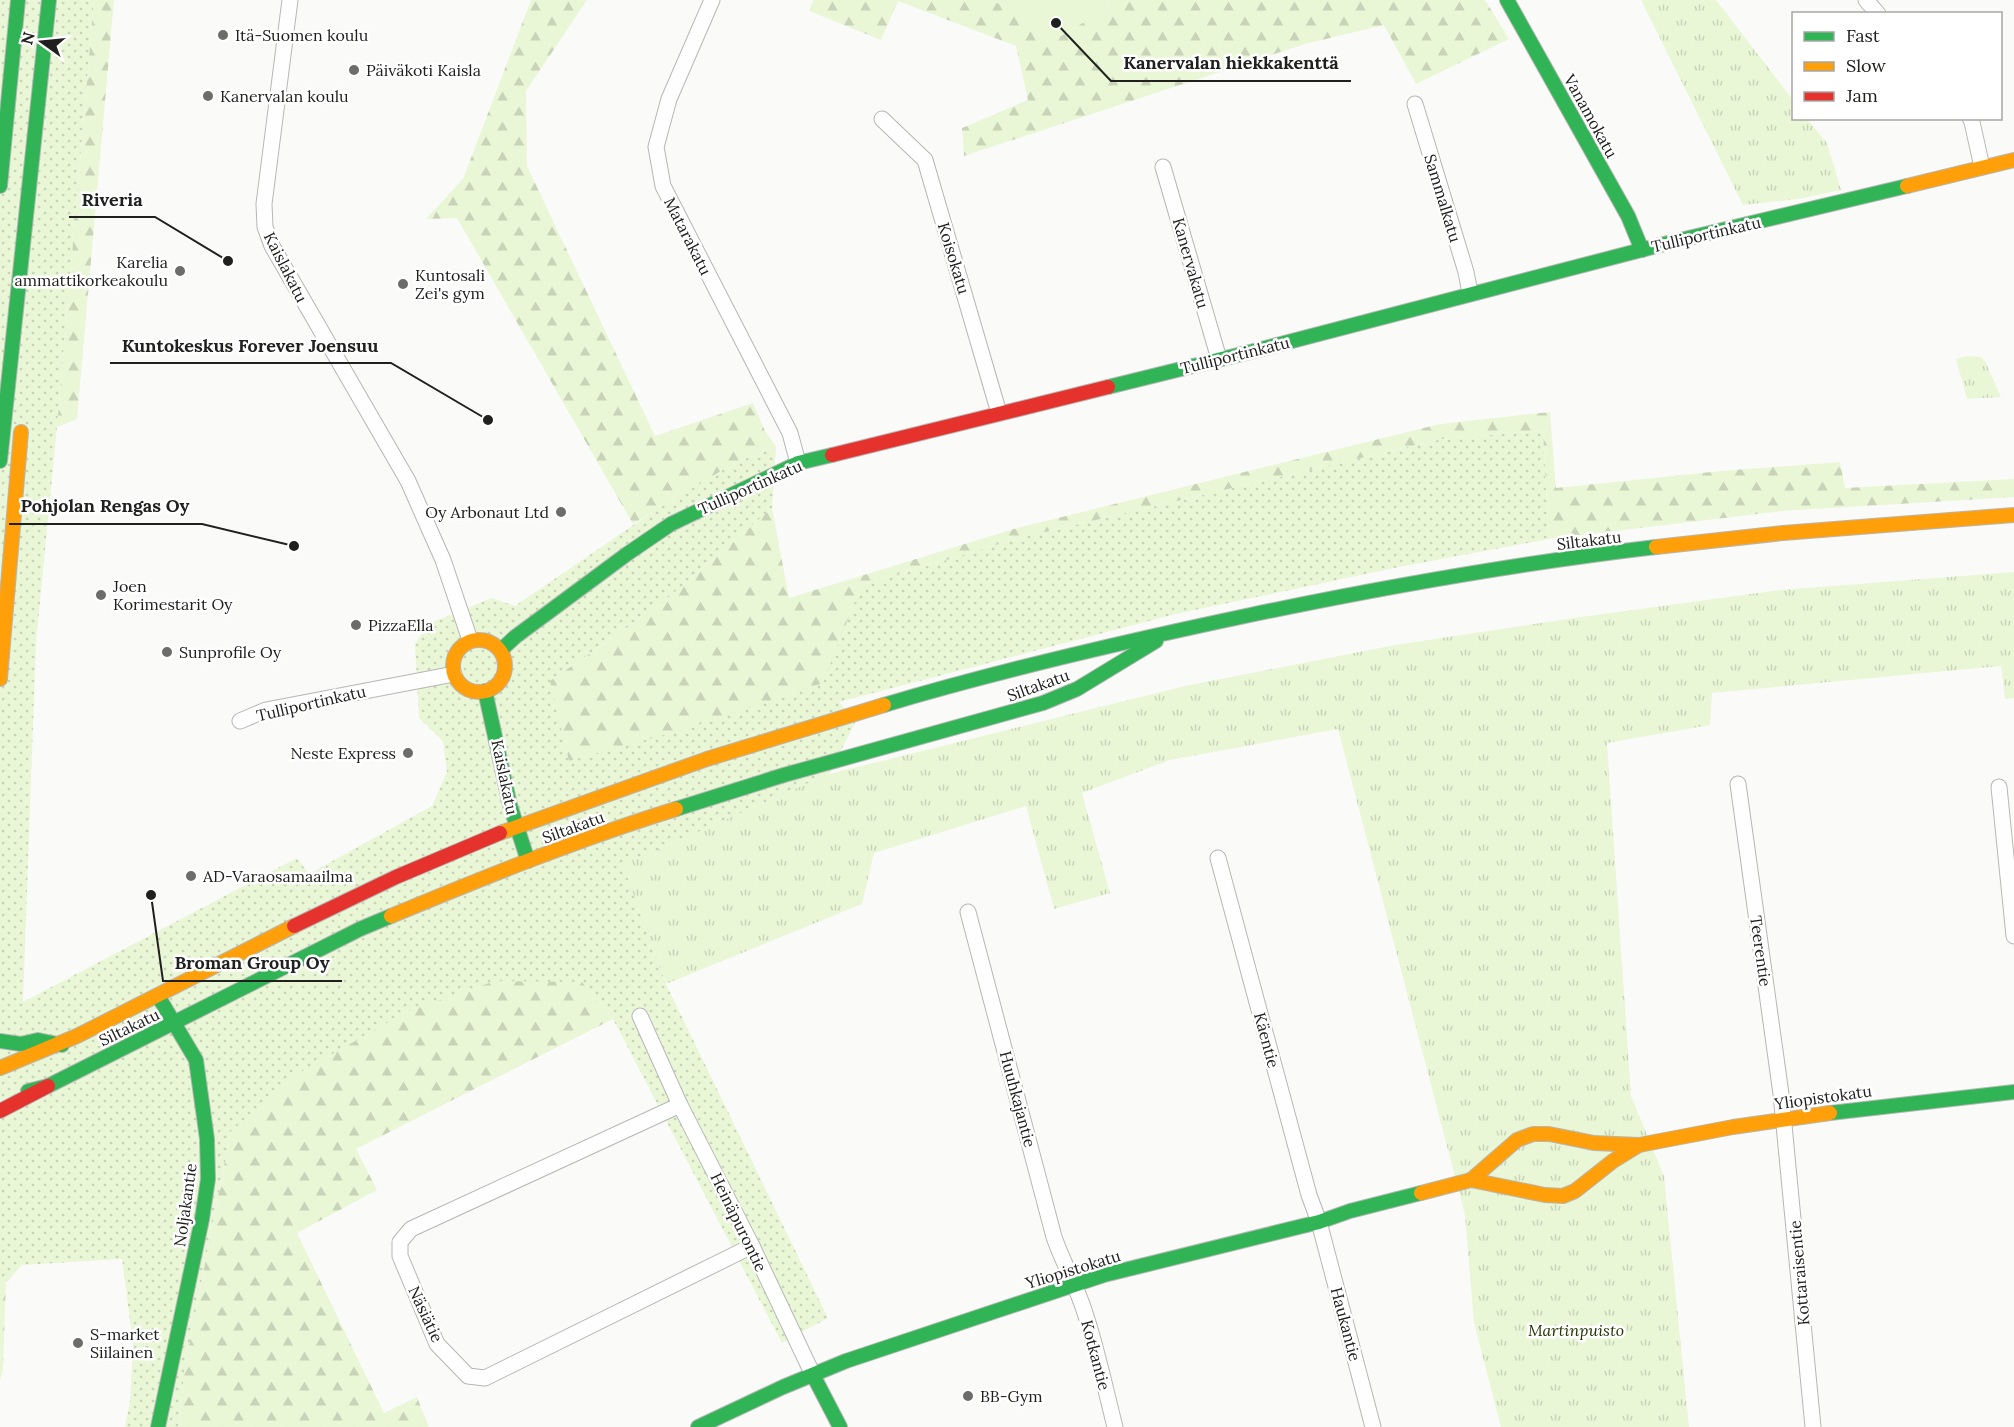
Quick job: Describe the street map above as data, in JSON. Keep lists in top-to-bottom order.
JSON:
{
  "streets": {
    "main road": [
      "Vanamokatu",
      "Tulliportinkatu",
      "Kaislakatu",
      "Siltakatu",
      "Yliopistokatu",
      "Noljakantie",
      "Heinäpurontie"
    ],
    "street": [
      "Sammalkatu",
      "Matarakatu",
      "Koisokatu",
      "Kanervakatu",
      "Teerentie",
      "Käentie",
      "Huuhkajantie",
      "Kottaraisentie",
      "Näsiätie",
      "Haukantie",
      "Kotkantie"
    ]
  },
  "crossings": [
    ["Vanamokatu", "Tulliportinkatu"],
    ["Sammalkatu", "Tulliportinkatu"],
    ["Tulliportinkatu", "Matarakatu"],
    ["Tulliportinkatu", "Koisokatu"],
    ["Tulliportinkatu", "Kanervakatu"],
    ["Tulliportinkatu", "Kaislakatu"],
    ["Kaislakatu", "Siltakatu"],
    ["Siltakatu", "Noljakantie"],
    ["Teerentie", "Yliopistokatu"],
    ["Teerentie", "Kottaraisentie"],
    ["Käentie", "Yliopistokatu"],
    ["Käentie", "Haukantie"],
    ["Yliopistokatu", "Huuhkajantie"],
    ["Yliopistokatu", "Heinäpurontie"],
    ["Yliopistokatu", "Kottaraisentie"],
    ["Yliopistokatu", "Haukantie"],
    ["Yliopistokatu", "Kotkantie"],
    ["Huuhkajantie", "Kotkantie"],
    ["Heinäpurontie", "Näsiätie"]
  ],
  "parks": ["Martinpuisto"],
  "places": [
    "Kanervalan hiekkakenttä",
    "Itä-Suomen koulu",
    "Päiväkoti Kaisla",
    "Kanervalan koulu",
    "Riveria",
    "Karelia ammattikorkeakoulu",
    "Kuntosali Zei's gym",
    "Kuntokeskus Forever Joensuu",
    "Oy Arbonaut Ltd",
    "Pohjolan Rengas Oy",
    "Joen Korimestarit Oy",
    "PizzaElla",
    "Sunprofile Oy",
    "Neste Express",
    "AD-Varaosamaailma",
    "Broman Group Oy",
    "S-market Siilainen",
    "BB-Gym"
  ],
  "legend": ["Fast", "Slow", "Jam"],
  "north": "left"
}
